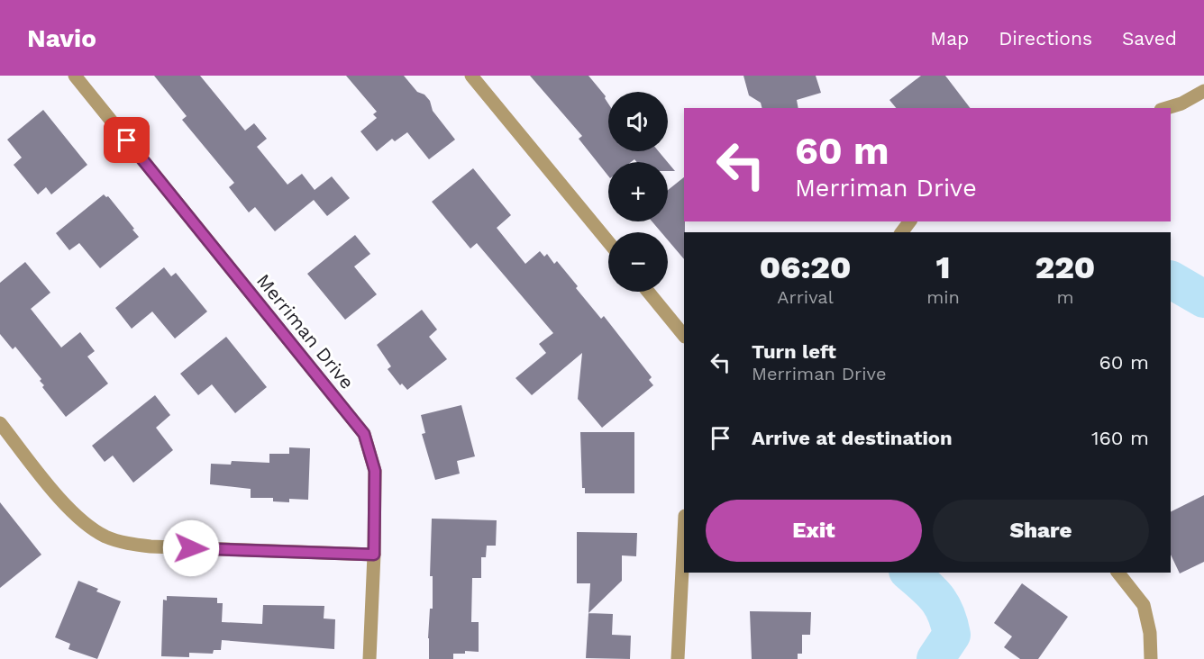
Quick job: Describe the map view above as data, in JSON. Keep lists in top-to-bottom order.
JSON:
{
  "streets": {
    "street": ["Merriman Drive"]
  },
  "page": {
    "header": "Navio",
    "nav": ["Map", "Directions", "Saved"],
    "map_buttons": ["+", "−"],
    "turn": ["60 m", "Merriman Drive"],
    "eta": [
      "06:20",
      "Arrival",
      "1",
      "min",
      "220",
      "m"
    ],
    "list": [
      {
        "name": "Turn left",
        "note": "Merriman Drive",
        "value": "60 m"
      },
      {
        "name": "Arrive at destination",
        "value": "160 m"
      }
    ],
    "buttons": ["Exit", "Share"]
  }
}
